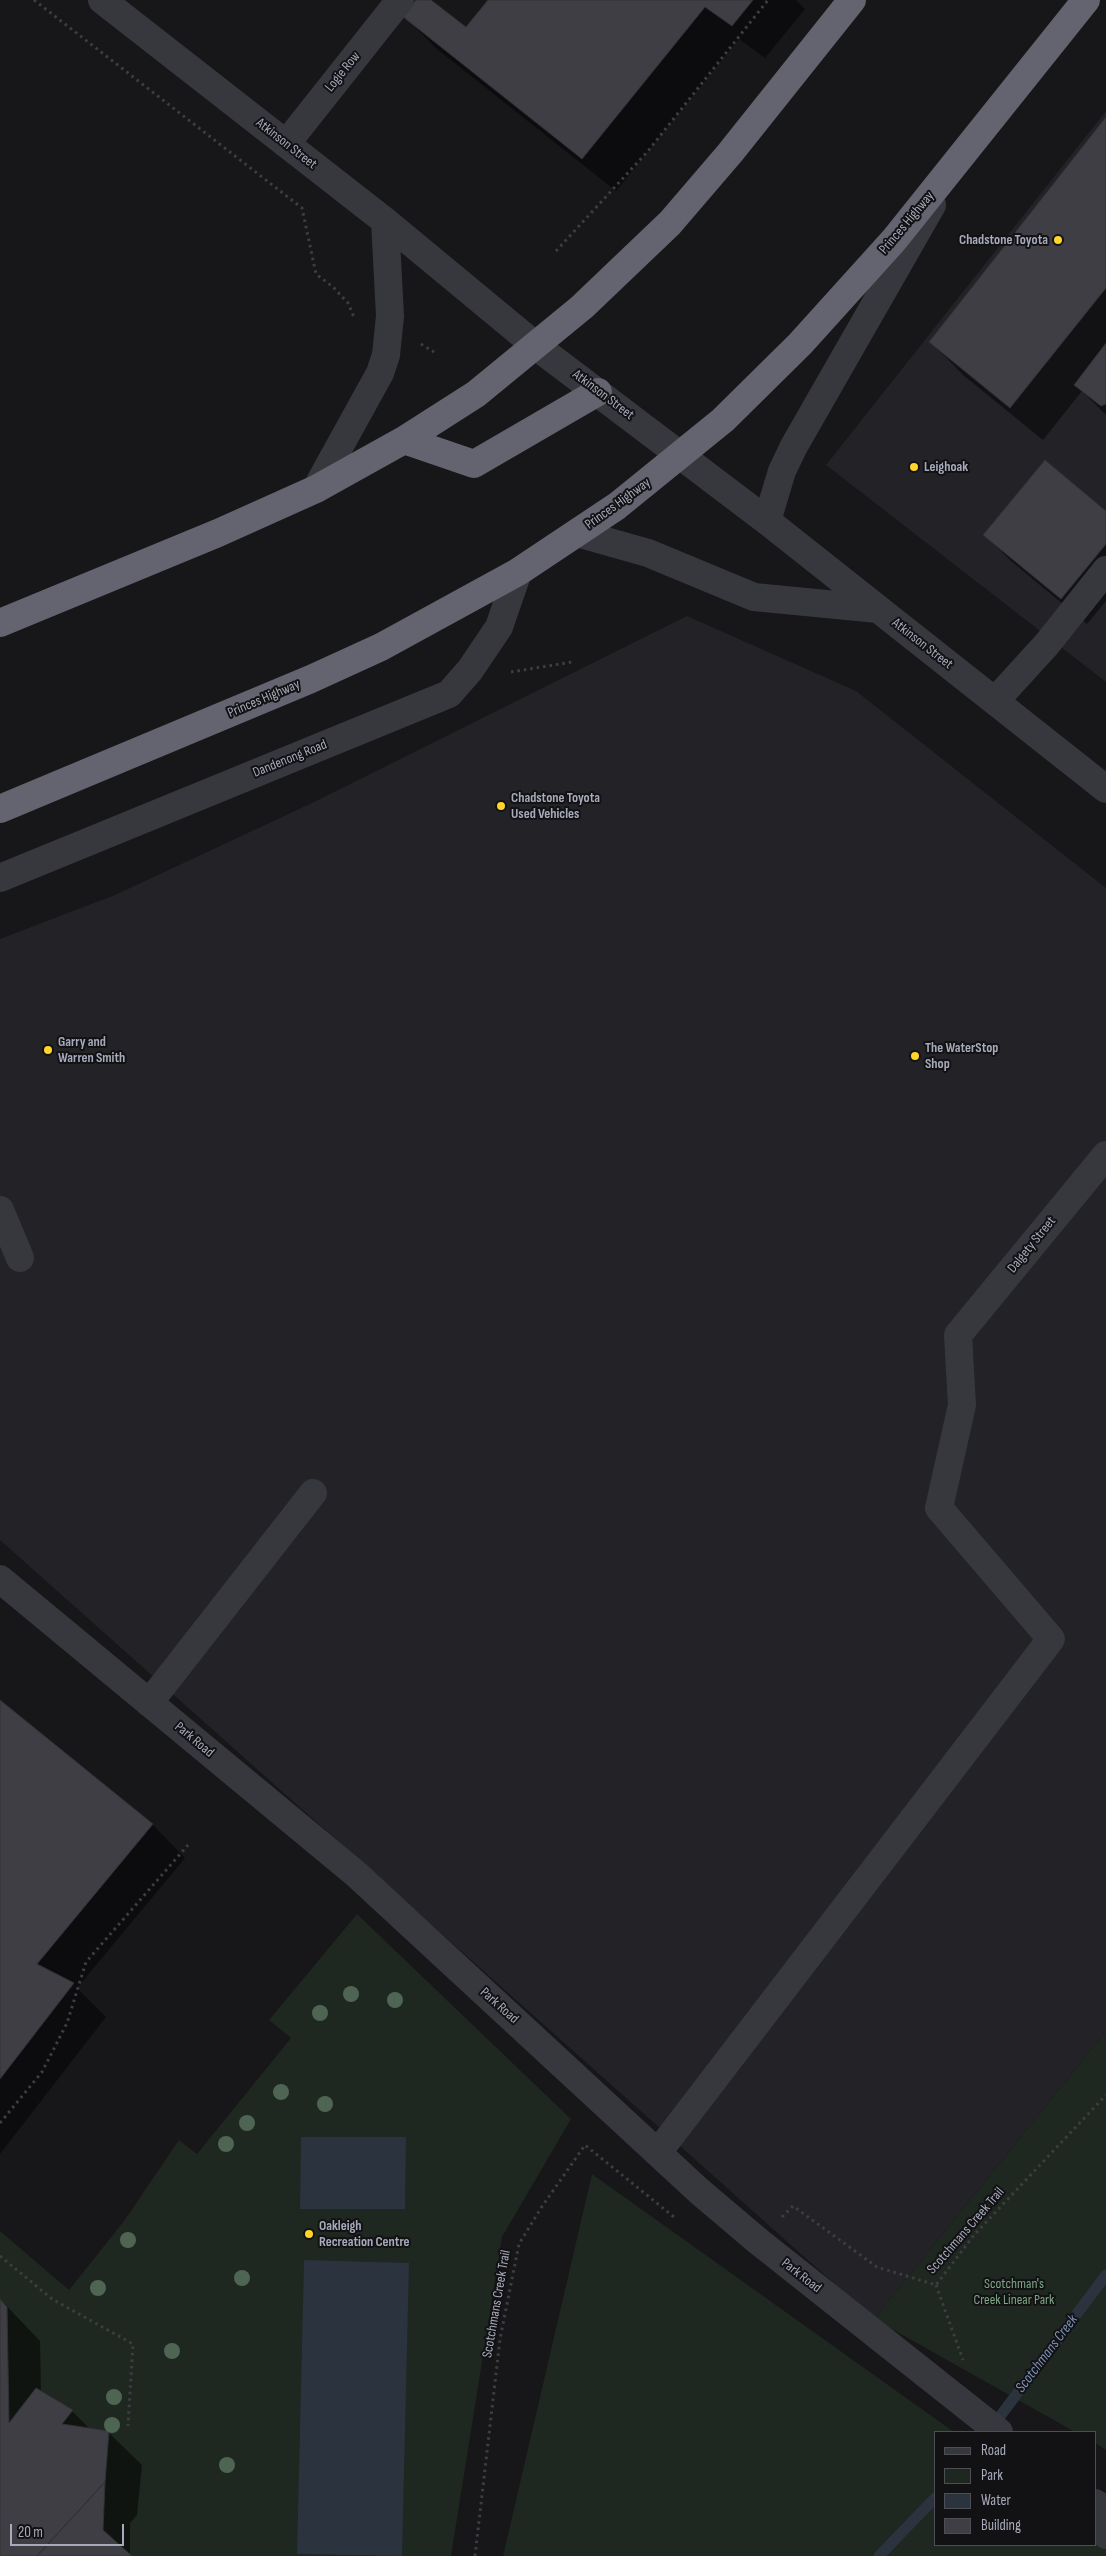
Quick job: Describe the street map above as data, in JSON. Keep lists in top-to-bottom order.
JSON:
{
  "streets": {
    "highway": ["Princes Highway"],
    "street": [
      "Logie Row",
      "Atkinson Street",
      "Dandenong Road",
      "Dalgety Street",
      "Park Road"
    ],
    "path": ["Scotchmans Creek Trail"]
  },
  "crossings": [
    ["Logie Row", "Atkinson Street"],
    ["Atkinson Street", "Princes Highway"],
    ["Princes Highway", "Dandenong Road"],
    ["Dalgety Street", "Park Road"]
  ],
  "water": ["Scotchmans Creek"],
  "parks": ["Scotchman's Creek Linear Park"],
  "places": [
    "Chadstone Toyota",
    "Leighoak",
    "Chadstone Toyota Used Vehicles",
    "Garry and Warren Smith",
    "The WaterStop Shop",
    "Oakleigh Recreation Centre"
  ],
  "legend": [
    "Road",
    "Park",
    "Water",
    "Building"
  ],
  "scale_bar": "20 m"
}
